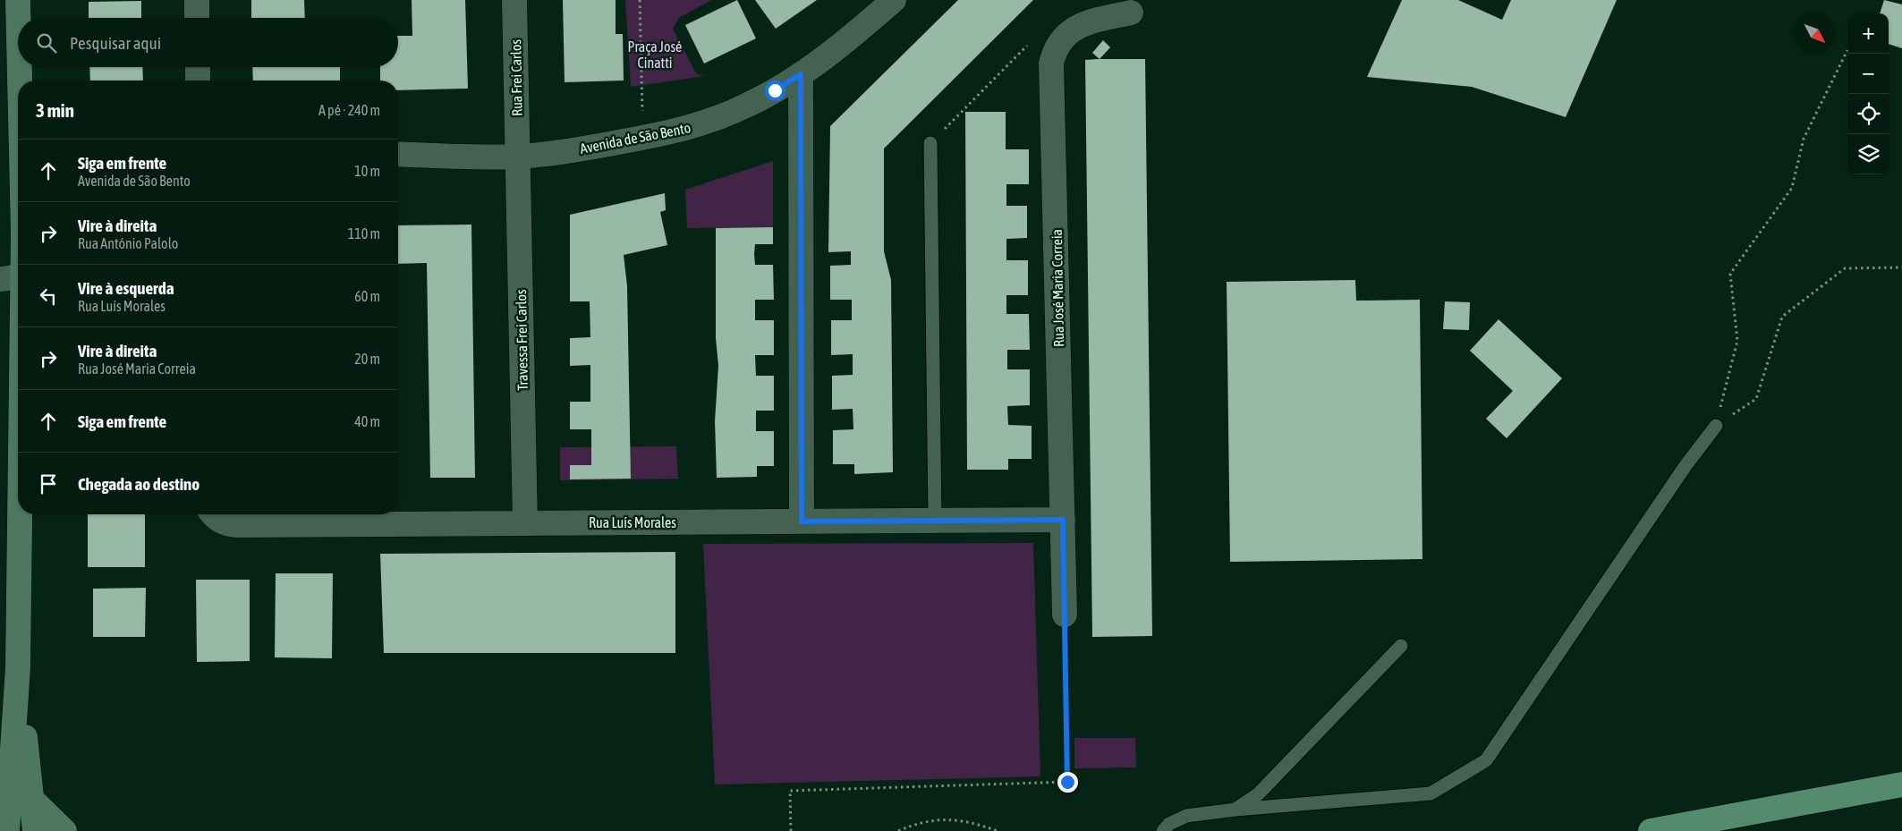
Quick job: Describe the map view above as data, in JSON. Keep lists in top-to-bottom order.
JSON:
{
  "streets": {
    "street": [
      "Rua Frei Carlos",
      "Avenida de São Bento",
      "Rua José Maria Correia",
      "Travessa Frei Carlos",
      "Rua Luís Morales"
    ]
  },
  "crossings": [
    ["Rua Frei Carlos", "Avenida de São Bento"],
    ["Rua Frei Carlos", "Travessa Frei Carlos"],
    ["Avenida de São Bento", "Travessa Frei Carlos"],
    ["Rua José Maria Correia", "Rua Luís Morales"],
    ["Travessa Frei Carlos", "Rua Luís Morales"]
  ],
  "parks": ["Praça José Cinatti"],
  "north": "bottom right",
  "page": {
    "map_buttons": ["+", "−"],
    "search": "Pesquisar aqui",
    "heading": ["3 min", "A pé · 240 m"],
    "list": [
      ["Siga em frente", "Avenida de São Bento", "10 m"],
      ["Vire à direita", "Rua António Palolo", "110 m"],
      ["Vire à esquerda", "Rua Luís Morales", "60 m"],
      ["Vire à direita", "Rua José Maria Correia", "20 m"],
      ["Siga em frente", "40 m"],
      "Chegada ao destino"
    ]
  }
}
